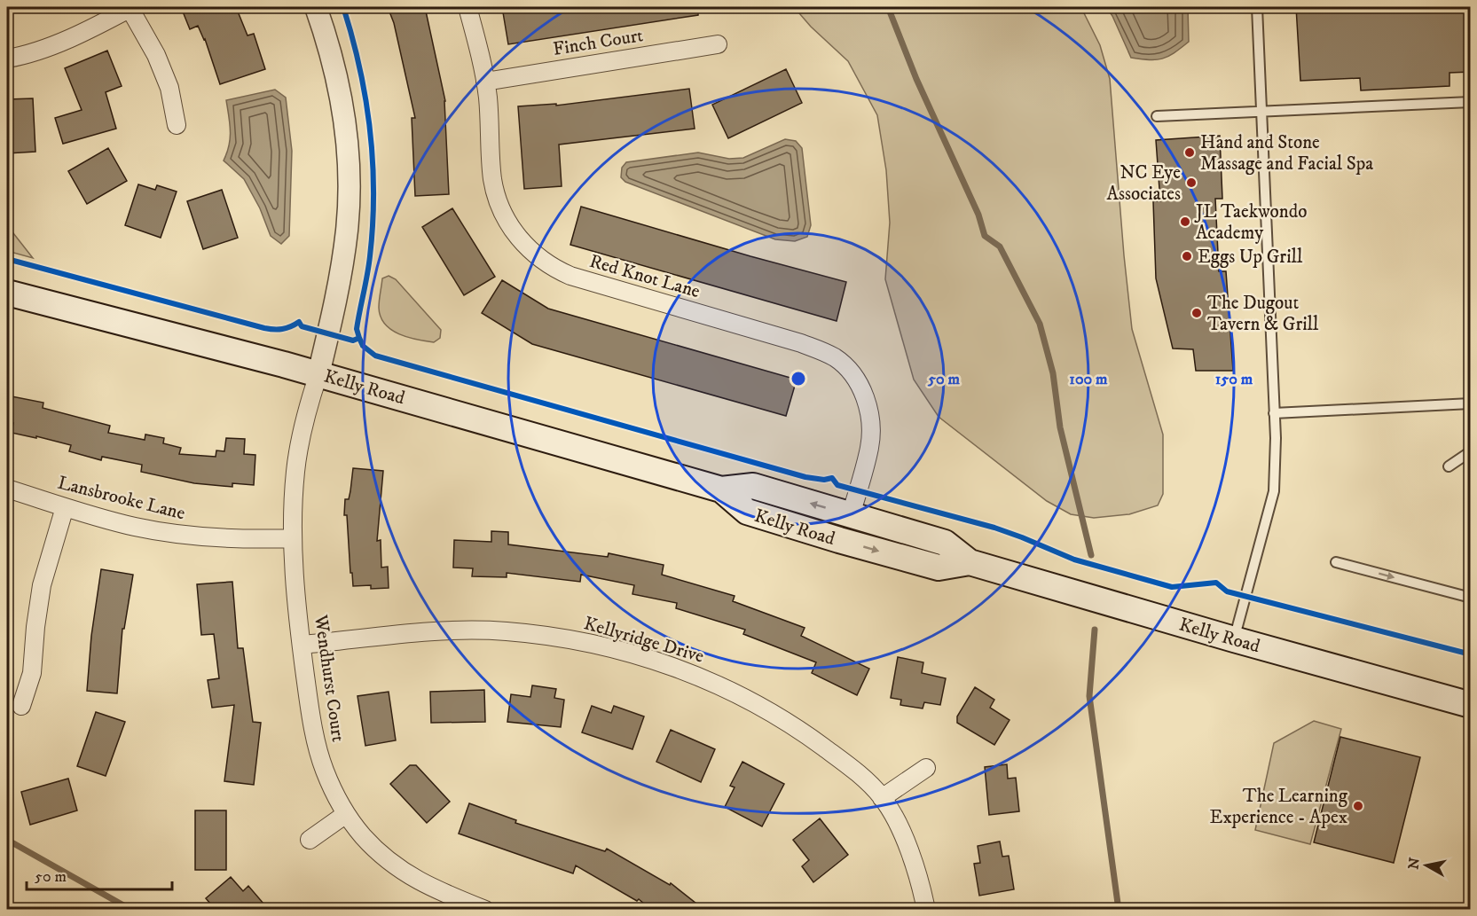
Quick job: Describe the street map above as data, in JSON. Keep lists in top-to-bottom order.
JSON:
{
  "streets": {
    "main road": ["Kelly Road"],
    "street": [
      "Finch Court",
      "Red Knot Lane",
      "Lansbrooke Lane",
      "Kellyridge Drive",
      "Wendhurst Court"
    ]
  },
  "crossings": [
    ["Finch Court", "Red Knot Lane"],
    ["Red Knot Lane", "Kelly Road"],
    ["Kelly Road", "Wendhurst Court"],
    ["Lansbrooke Lane", "Wendhurst Court"],
    ["Kellyridge Drive", "Wendhurst Court"]
  ],
  "places": [
    "Hand and Stone Massage and Facial Spa",
    "NC Eye Associates",
    "JL Taekwondo Academy",
    "Eggs Up Grill",
    "The Dugout Tavern & Grill",
    "The Learning Experience - Apex"
  ],
  "scale_bar": "50 m",
  "north": "left",
  "rings": ["50 m", "100 m", "150 m"]
}
